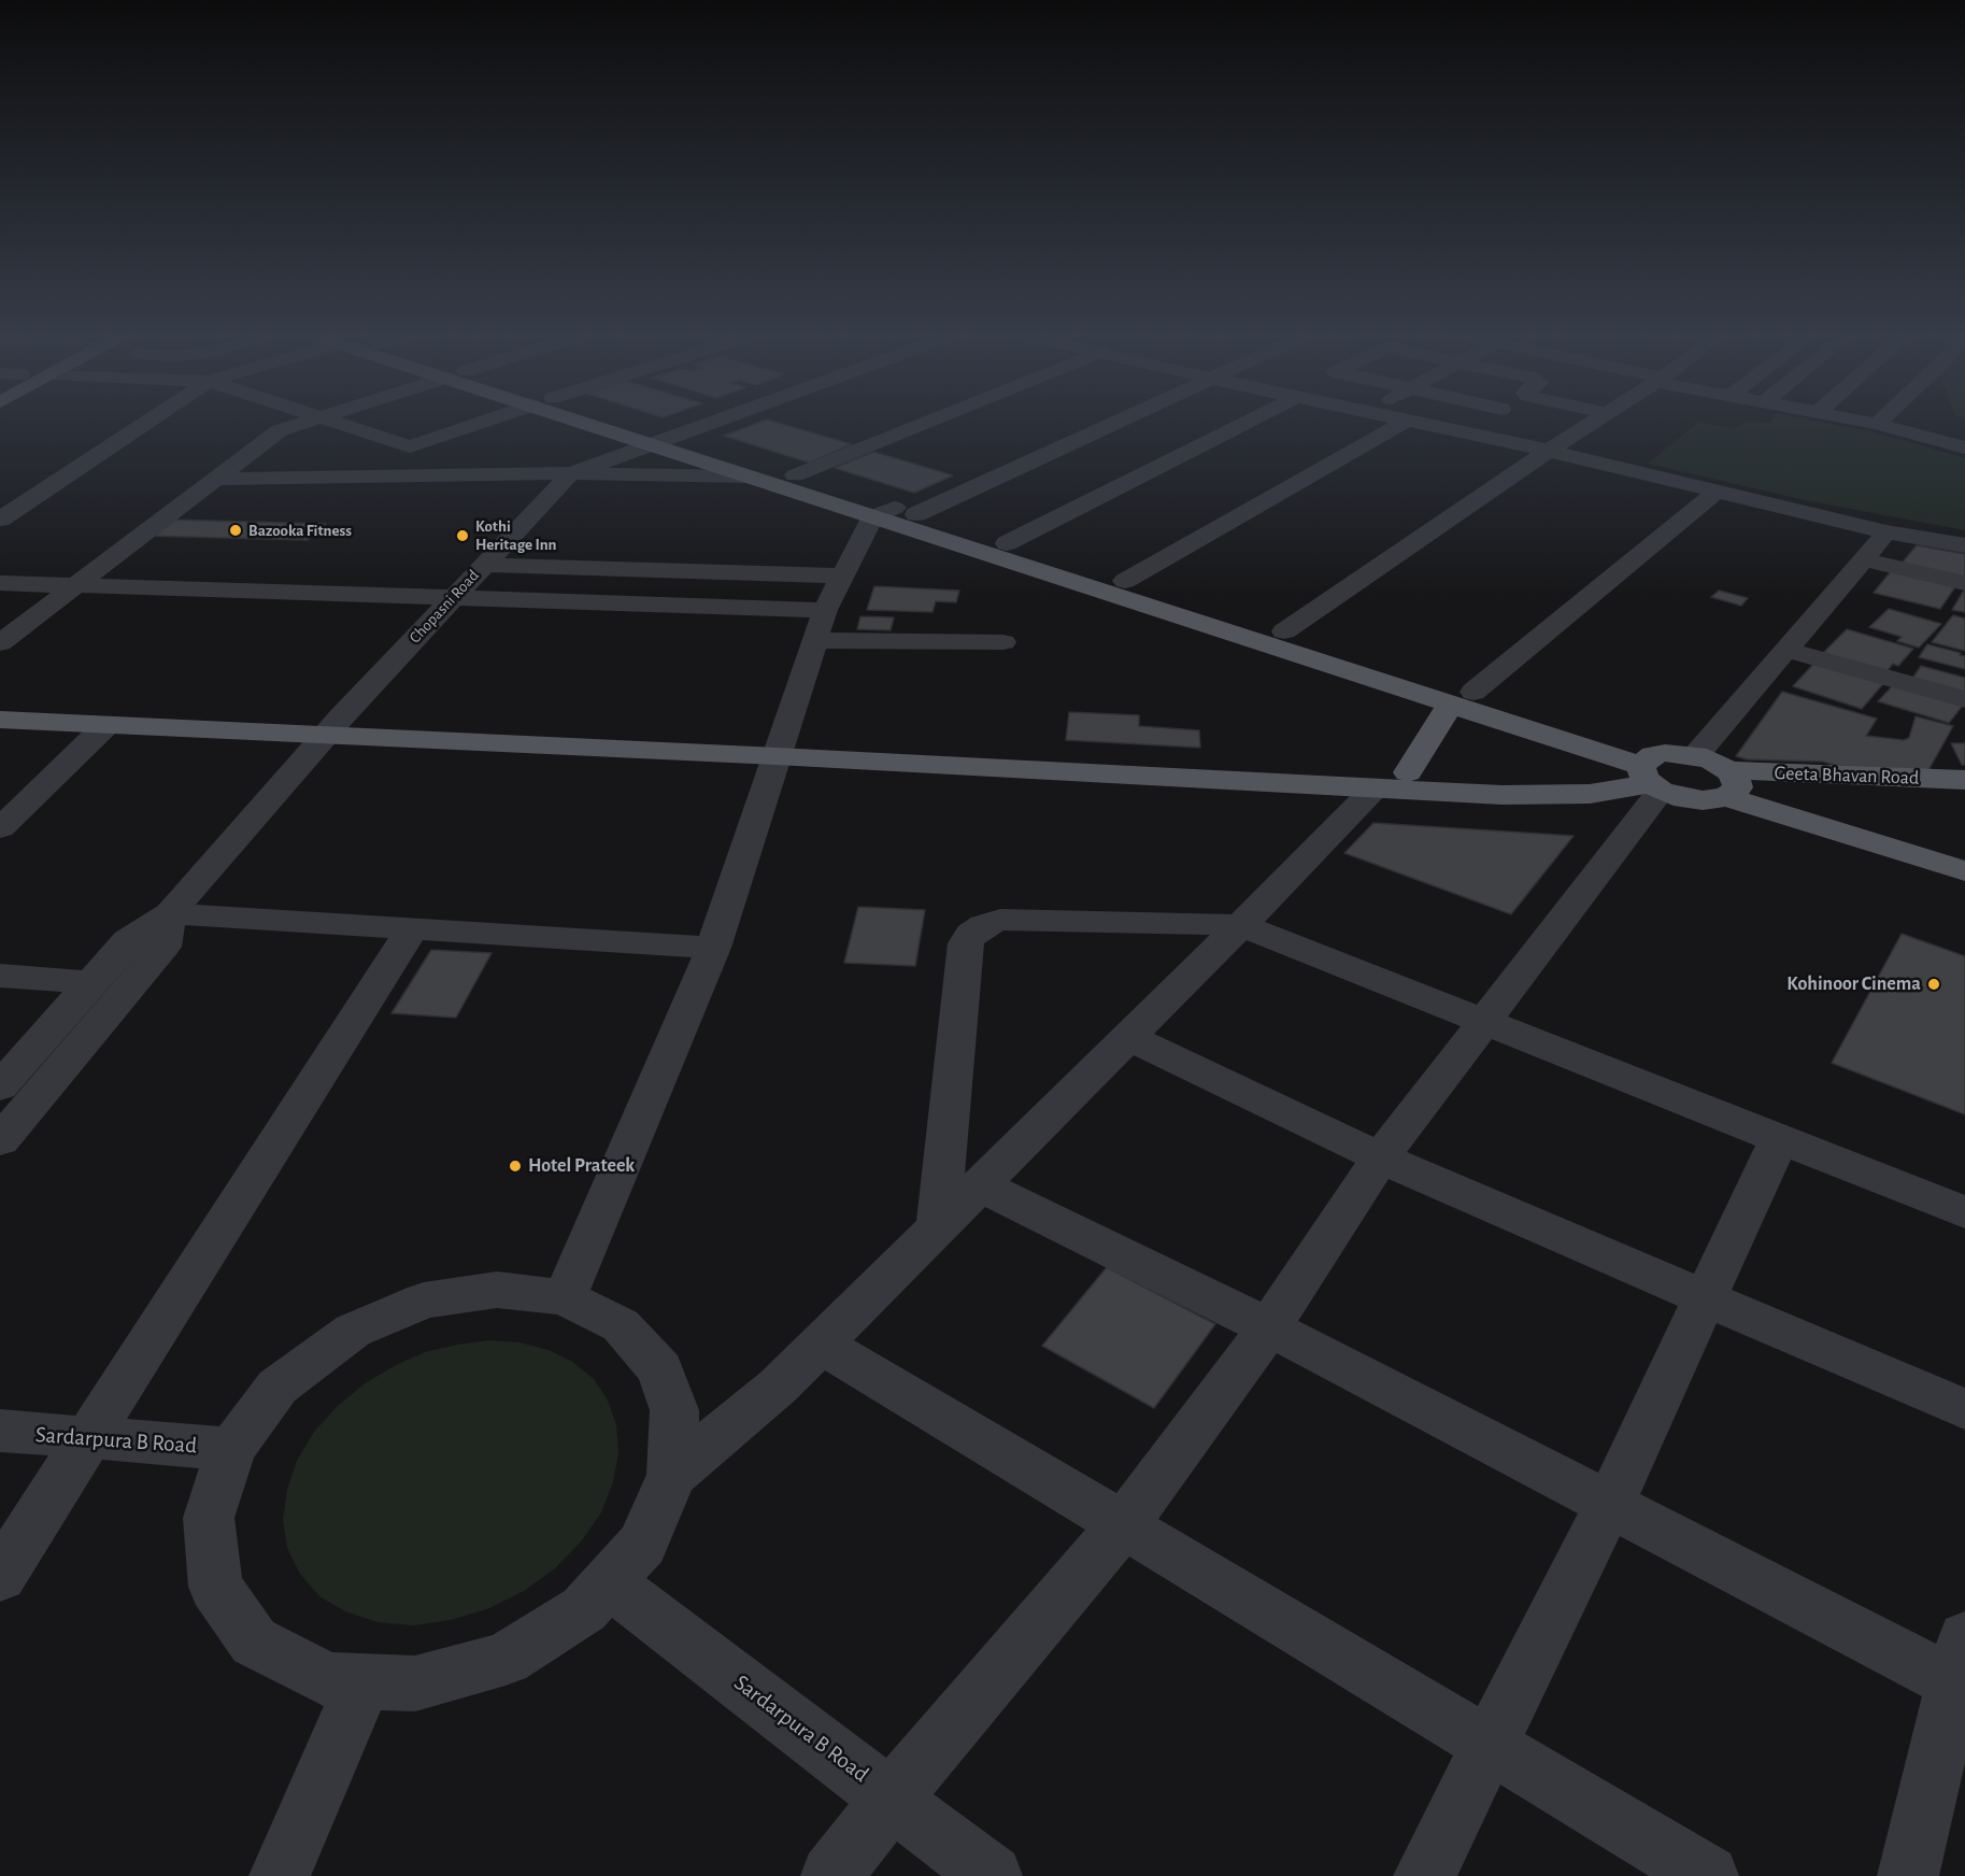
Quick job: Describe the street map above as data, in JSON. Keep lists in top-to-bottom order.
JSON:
{
  "streets": {
    "main road": ["Geeta Bhavan Road"],
    "street": ["Chopasni Road", "Sardarpura B Road"]
  },
  "places": [
    "Bazooka Fitness",
    "Kothi Heritage Inn",
    "Kohinoor Cinema",
    "Hotel Prateek"
  ]
}
